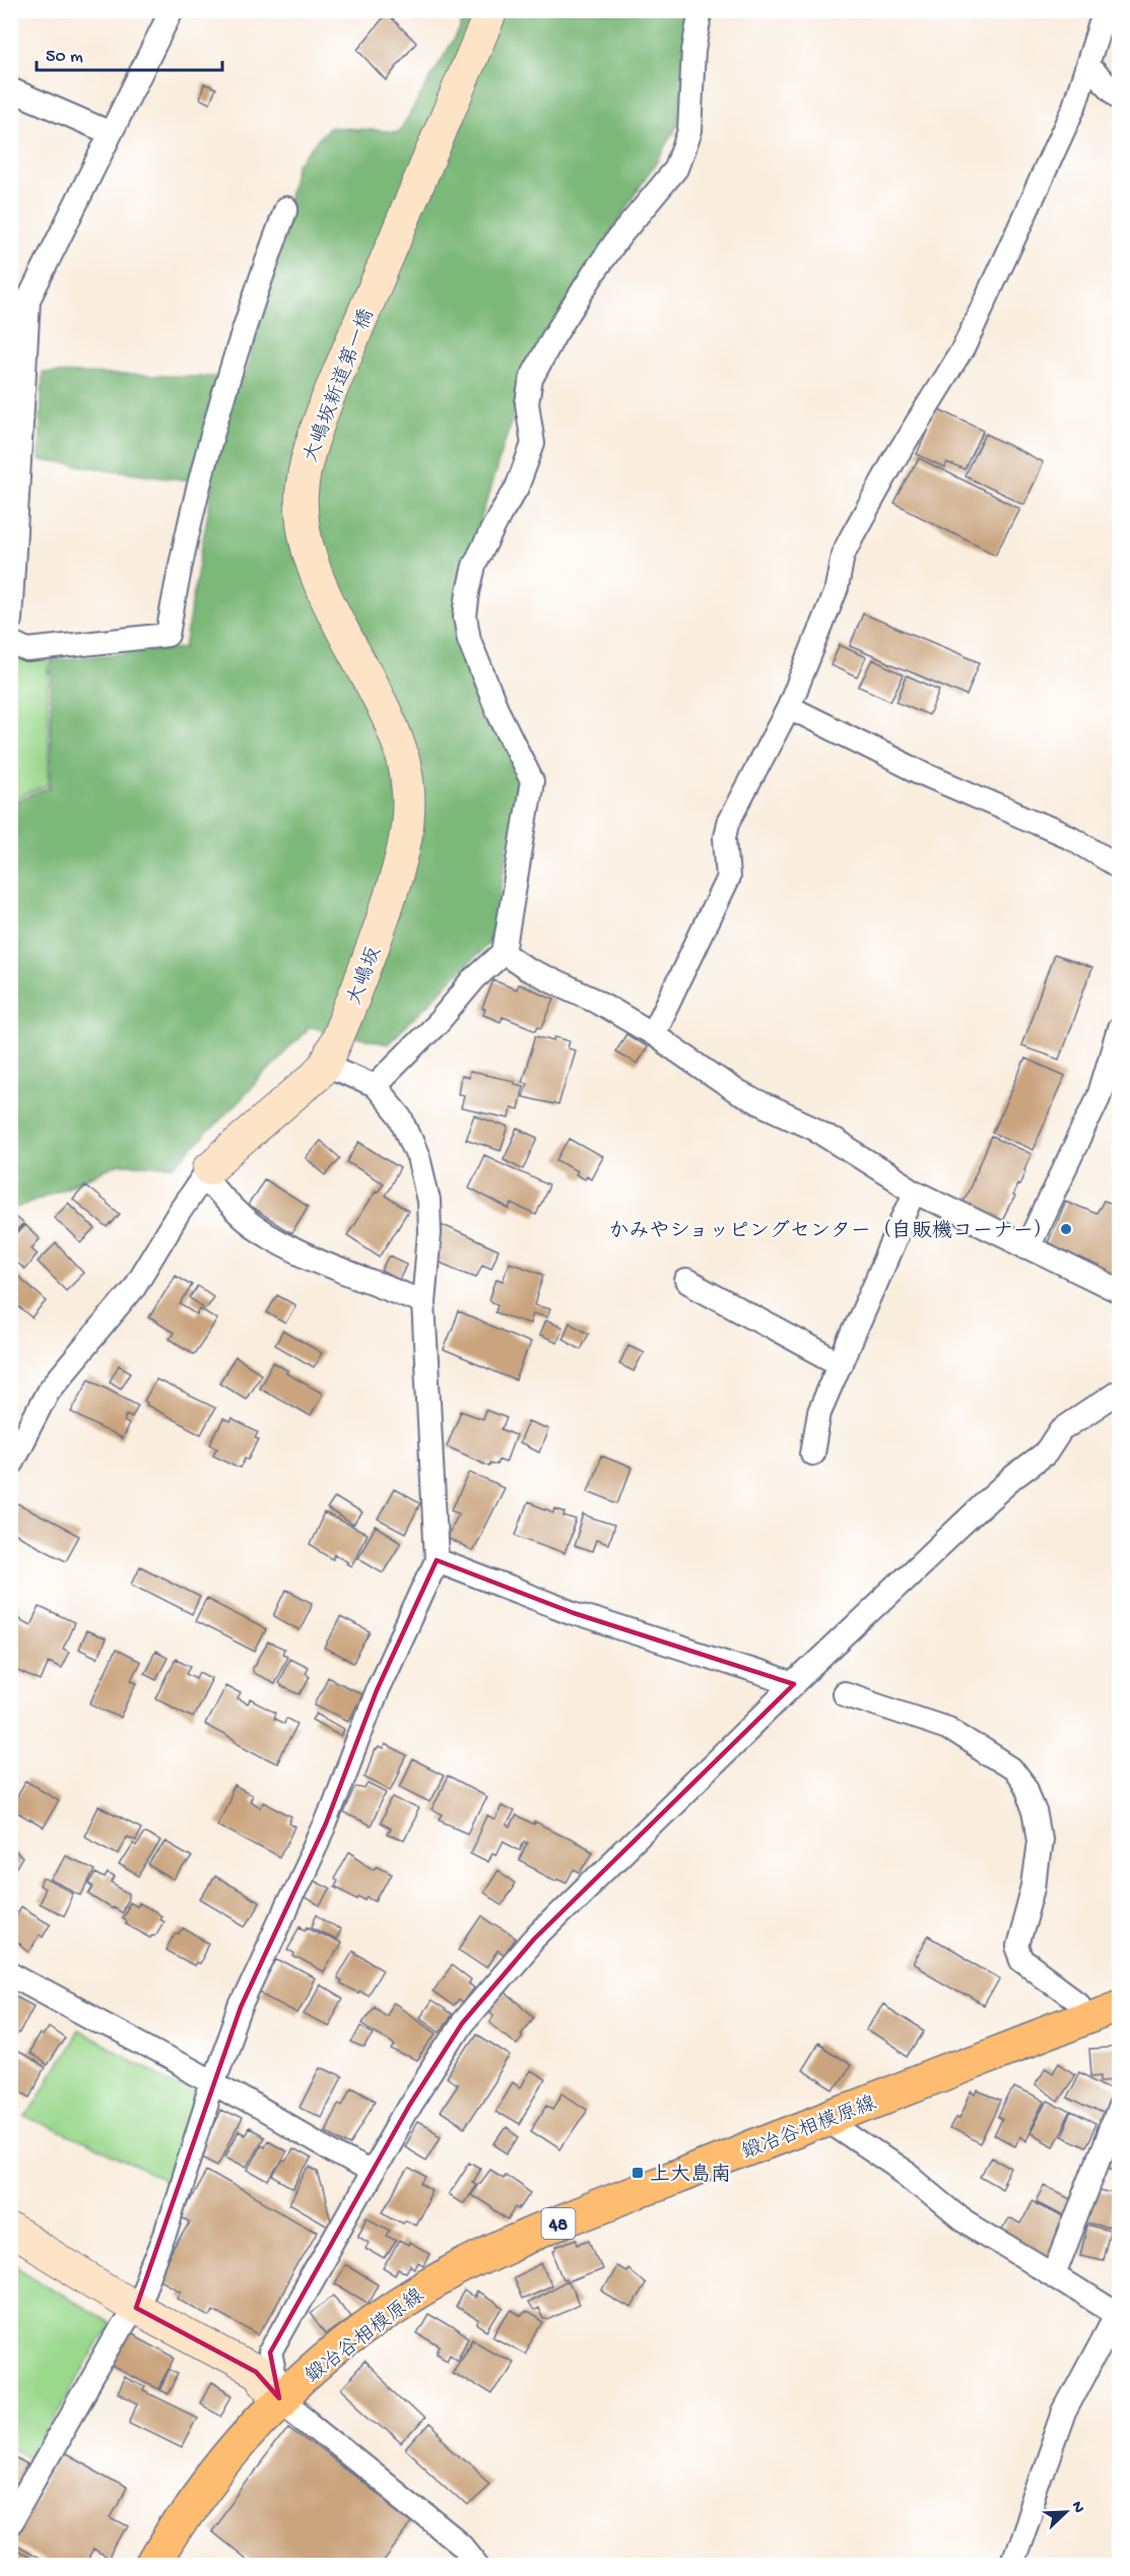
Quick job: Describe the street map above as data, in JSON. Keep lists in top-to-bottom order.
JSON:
{
  "streets": {
    "main road": ["鍛冶谷相模原線", "48"],
    "street": ["大嶋坂新道第一橋", "大嶋坂"]
  },
  "crossings": [
    ["大嶋坂新道第一橋", "大嶋坂"]
  ],
  "places": {
    "other": ["かみやショッピングセンター（自販機コーナー）"],
    "transit": ["上大島南"]
  },
  "scale_bar": "50 m",
  "north": "top right"
}
